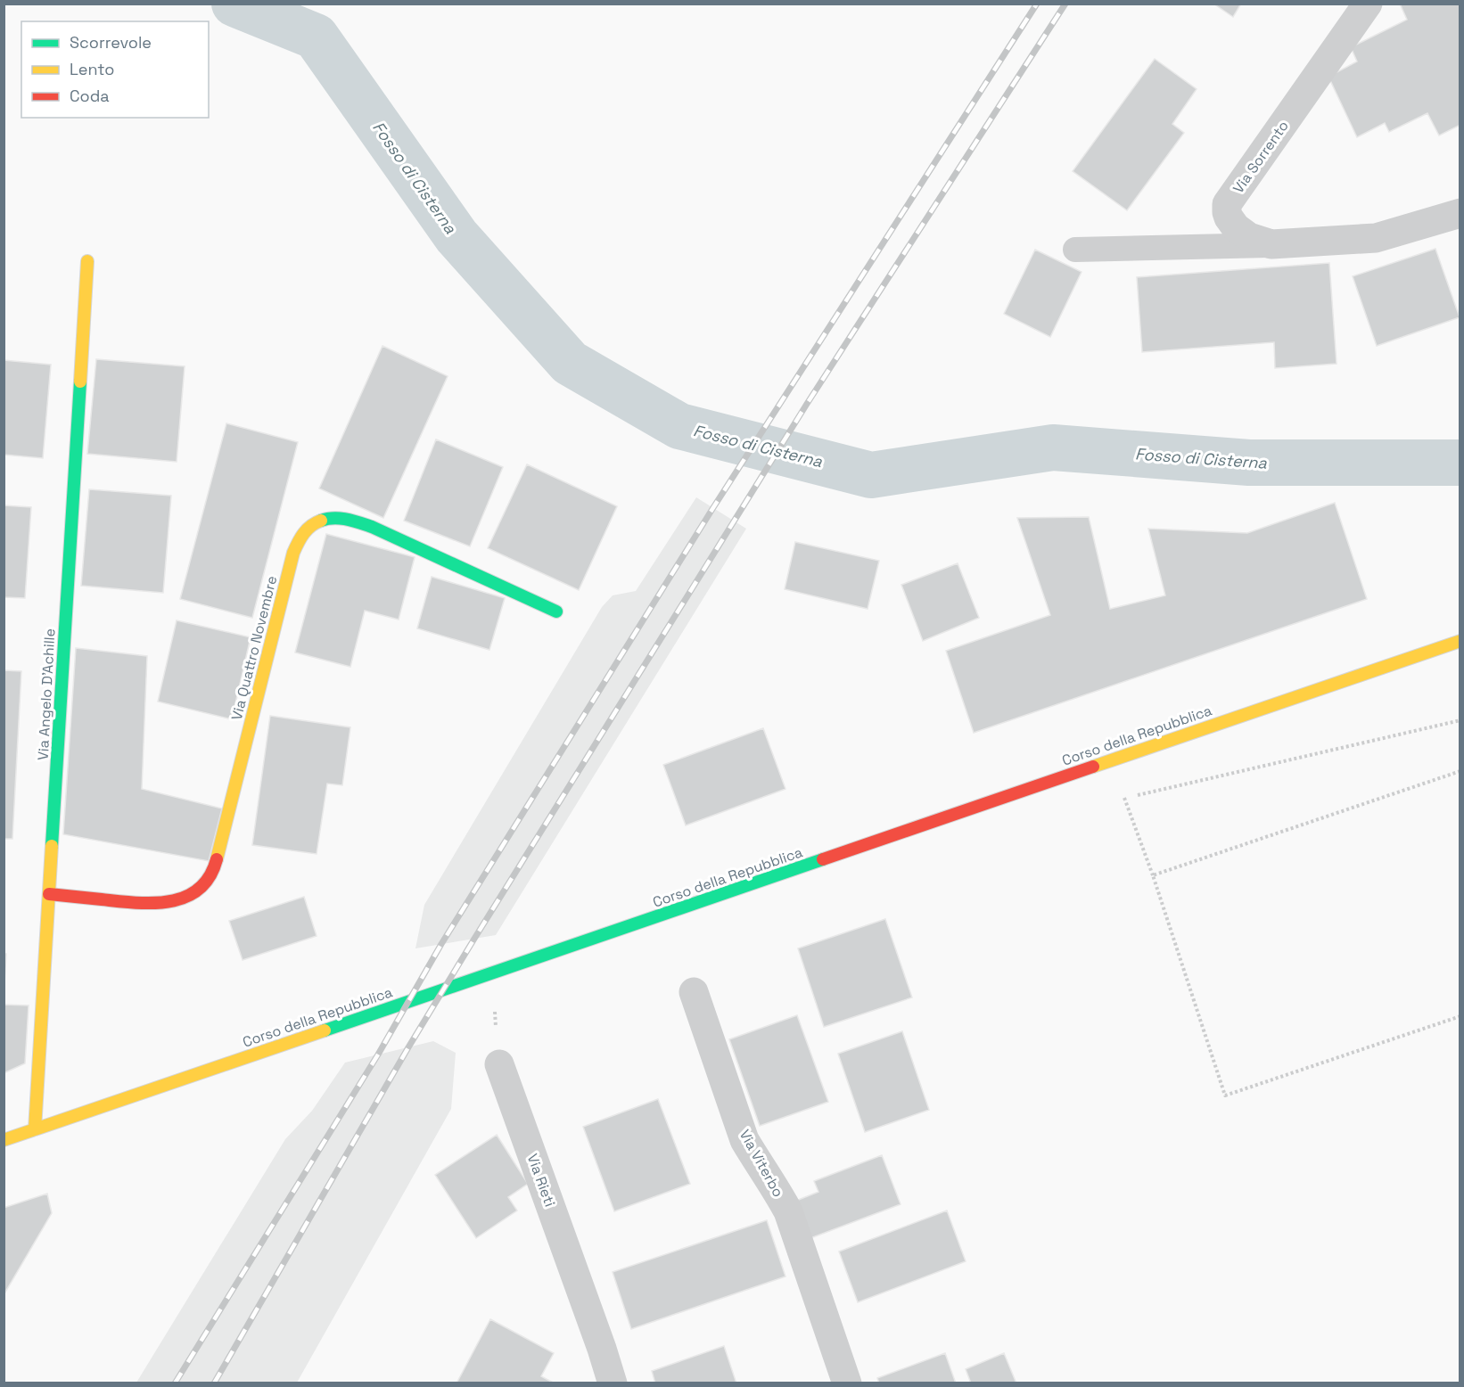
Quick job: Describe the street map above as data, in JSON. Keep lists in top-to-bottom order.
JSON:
{
  "streets": {
    "street": [
      "Via Sorrento",
      "Via Quattro Novembre",
      "Via Angelo D'Achille",
      "Corso della Repubblica",
      "Via Viterbo",
      "Via Rieti"
    ]
  },
  "crossings": [
    ["Via Quattro Novembre", "Via Angelo D'Achille"],
    ["Via Angelo D'Achille", "Corso della Repubblica"]
  ],
  "water": ["Fosso di Cisterna"],
  "legend": ["Scorrevole", "Lento", "Coda"]
}
